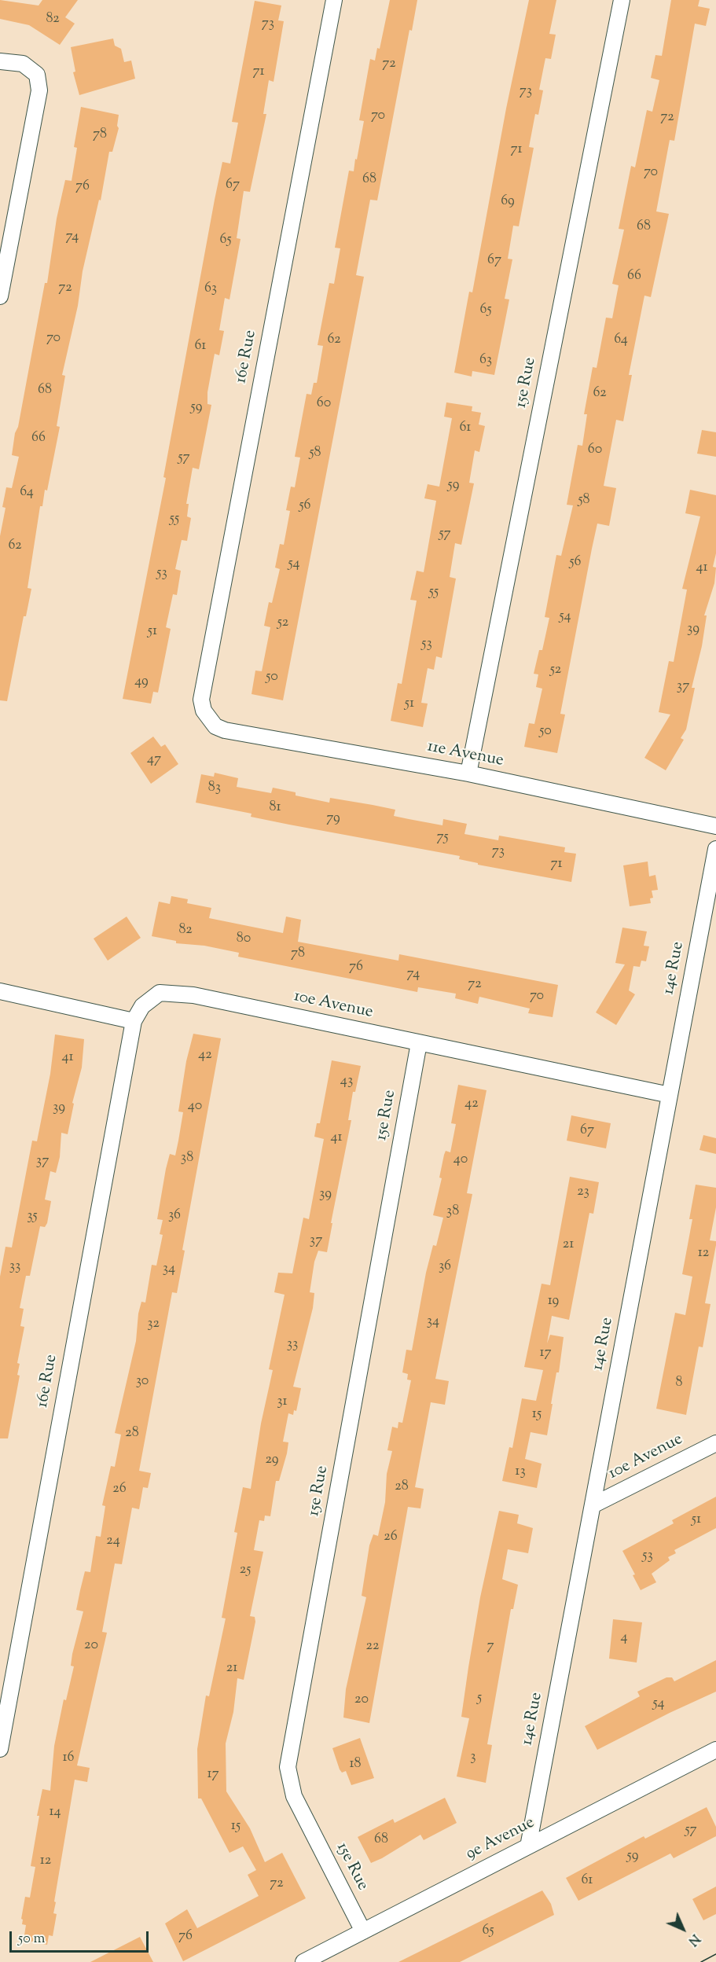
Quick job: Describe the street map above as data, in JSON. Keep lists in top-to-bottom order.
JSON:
{
  "streets": {
    "street": [
      "16e Rue",
      "15e Rue",
      "11e Avenue",
      "14e Rue",
      "10e Avenue",
      "9e Avenue"
    ]
  },
  "crossings": [
    ["16e Rue", "11e Avenue"],
    ["16e Rue", "10e Avenue"],
    ["15e Rue", "11e Avenue"],
    ["15e Rue", "10e Avenue"],
    ["15e Rue", "9e Avenue"],
    ["14e Rue", "10e Avenue"],
    ["14e Rue", "9e Avenue"]
  ],
  "house_numbers": [
    "82",
    "73",
    "72",
    "71",
    "73",
    "70",
    "72",
    "78",
    "71",
    "70",
    "68",
    "67",
    "76",
    "69",
    "68",
    "74",
    "65",
    "67",
    "66",
    "72",
    "63",
    "65",
    "70",
    "62",
    "64",
    "61",
    "63",
    "68",
    "62",
    "60",
    "59",
    "61",
    "66",
    "60",
    "58",
    "57",
    "59",
    "64",
    "58",
    "56",
    "55",
    "57",
    "62",
    "56",
    "54",
    "41",
    "53",
    "55",
    "54",
    "52",
    "39",
    "51",
    "53",
    "52",
    "50",
    "49",
    "37",
    "51",
    "50",
    "47",
    "83",
    "81",
    "79",
    "75",
    "73",
    "71",
    "82",
    "80",
    "78",
    "76",
    "74",
    "72",
    "70",
    "42",
    "41",
    "43",
    "42",
    "40",
    "39",
    "67",
    "41",
    "38",
    "40",
    "37",
    "23",
    "39",
    "38",
    "36",
    "35",
    "37",
    "21",
    "12",
    "33",
    "36",
    "34",
    "19",
    "34",
    "32",
    "33",
    "17",
    "30",
    "8",
    "31",
    "15",
    "28",
    "29",
    "13",
    "28",
    "26",
    "51",
    "26",
    "24",
    "53",
    "25",
    "4",
    "20",
    "22",
    "7",
    "21",
    "5",
    "20",
    "54",
    "3",
    "16",
    "18",
    "17",
    "14",
    "15",
    "57",
    "68",
    "59",
    "12",
    "61",
    "72",
    "65",
    "76"
  ],
  "scale_bar": "50 m",
  "north": "bottom right"
}
